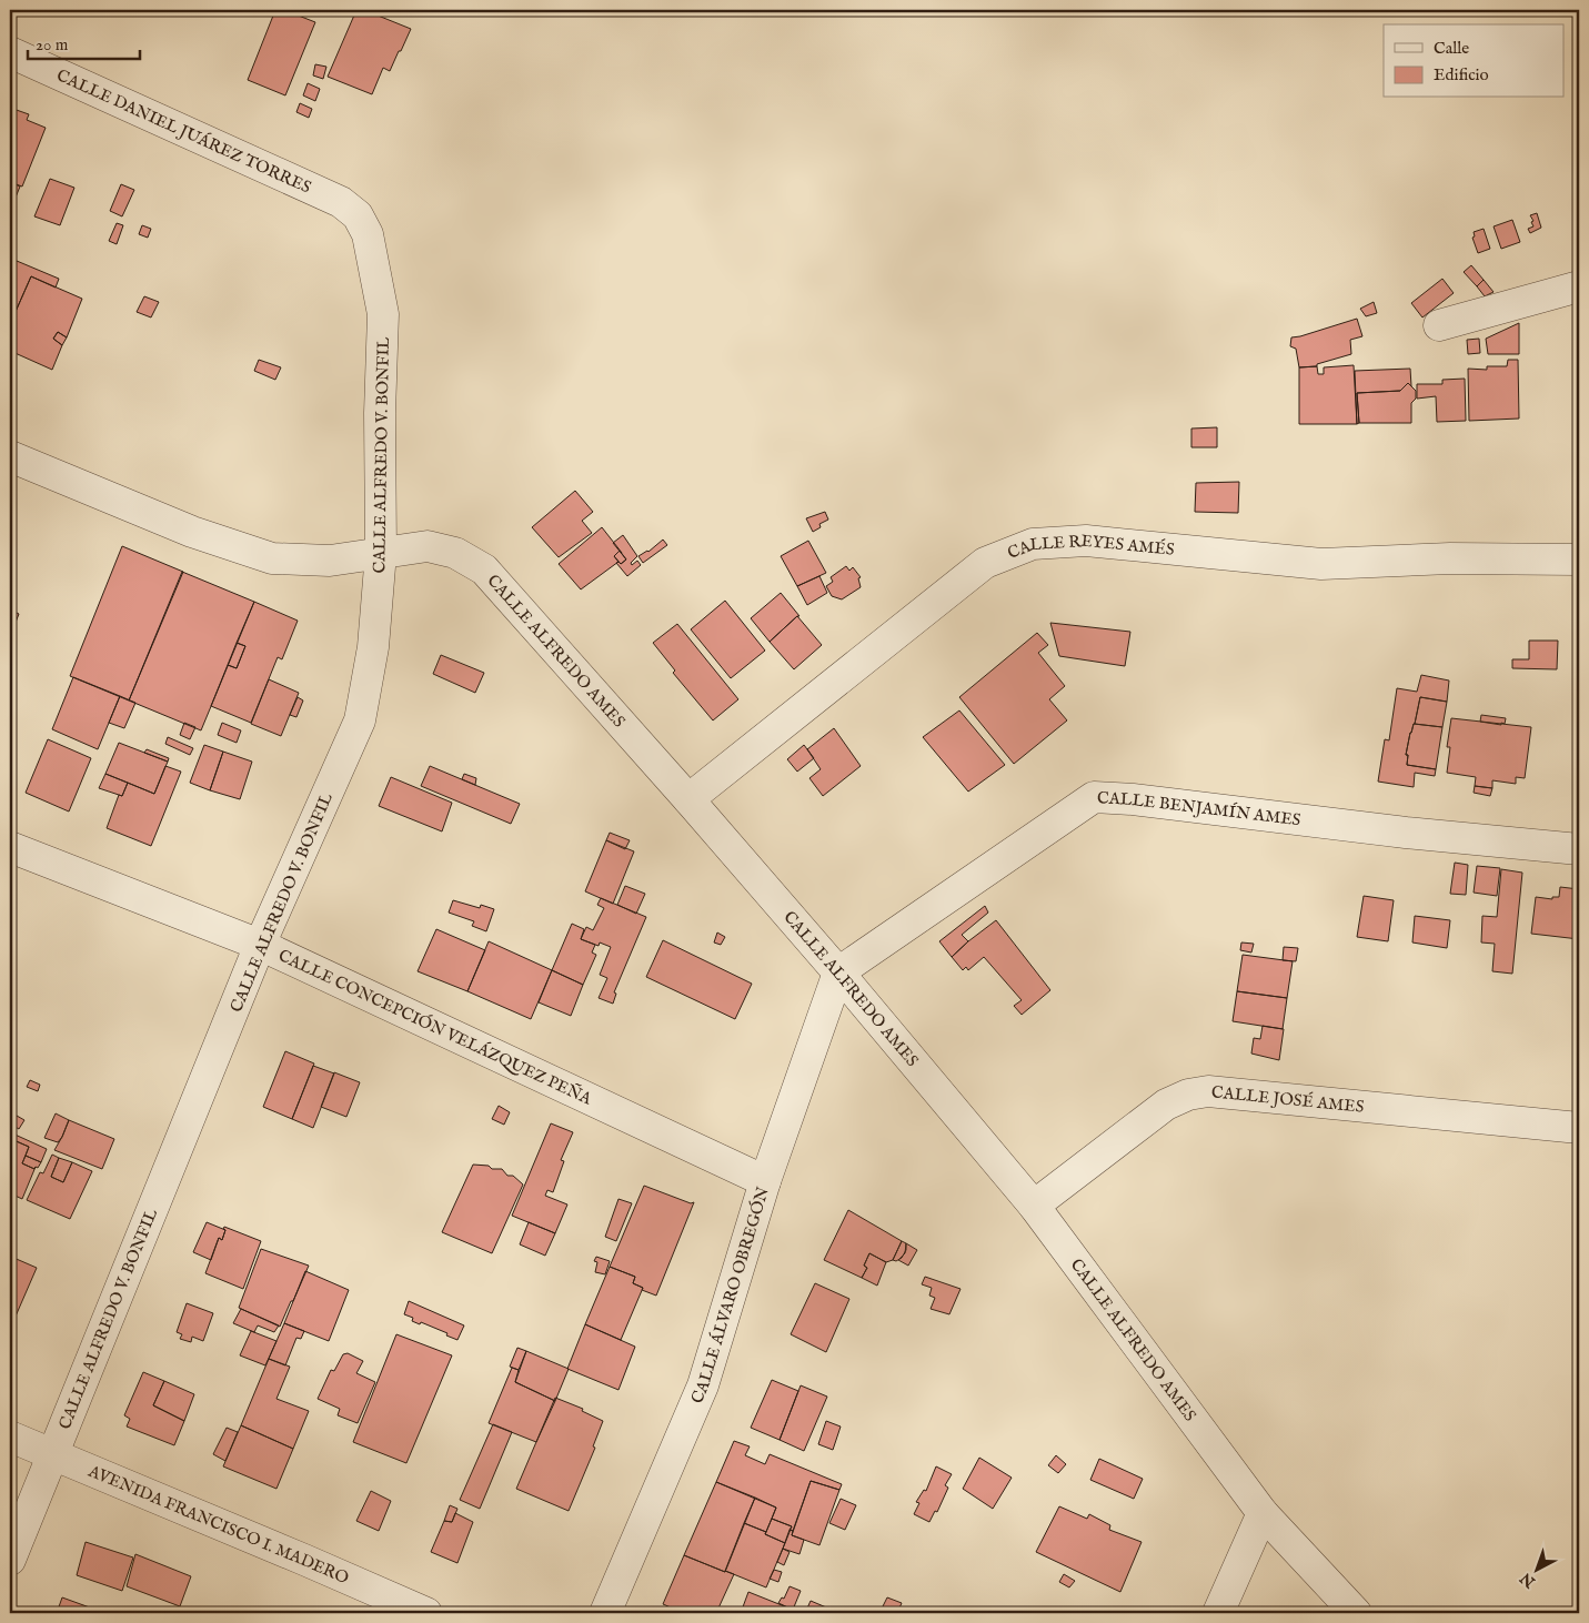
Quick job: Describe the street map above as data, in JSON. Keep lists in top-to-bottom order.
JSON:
{
  "streets": {
    "street": [
      "CALLE DANIEL JUÁREZ TORRES",
      "CALLE ALFREDO V. BONFIL",
      "CALLE REYES AMÉS",
      "CALLE ALFREDO AMES",
      "CALLE BENJAMÍN AMES",
      "CALLE CONCEPCIÓN VELÁZQUEZ PEÑA",
      "CALLE JOSÉ AMES",
      "CALLE ÁLVARO OBREGÓN",
      "AVENIDA FRANCISCO I. MADERO"
    ]
  },
  "crossings": [
    ["CALLE DANIEL JUÁREZ TORRES", "CALLE ALFREDO V. BONFIL"],
    ["CALLE ALFREDO V. BONFIL", "CALLE ALFREDO AMES"],
    ["CALLE ALFREDO V. BONFIL", "CALLE CONCEPCIÓN VELÁZQUEZ PEÑA"],
    ["CALLE ALFREDO V. BONFIL", "AVENIDA FRANCISCO I. MADERO"],
    ["CALLE REYES AMÉS", "CALLE ALFREDO AMES"],
    ["CALLE ALFREDO AMES", "CALLE BENJAMÍN AMES"],
    ["CALLE ALFREDO AMES", "CALLE JOSÉ AMES"],
    ["CALLE ALFREDO AMES", "CALLE ÁLVARO OBREGÓN"],
    ["CALLE BENJAMÍN AMES", "CALLE ÁLVARO OBREGÓN"],
    ["CALLE CONCEPCIÓN VELÁZQUEZ PEÑA", "CALLE ÁLVARO OBREGÓN"]
  ],
  "legend": ["Calle", "Edificio"],
  "scale_bar": "20 m",
  "north": "bottom left"
}
